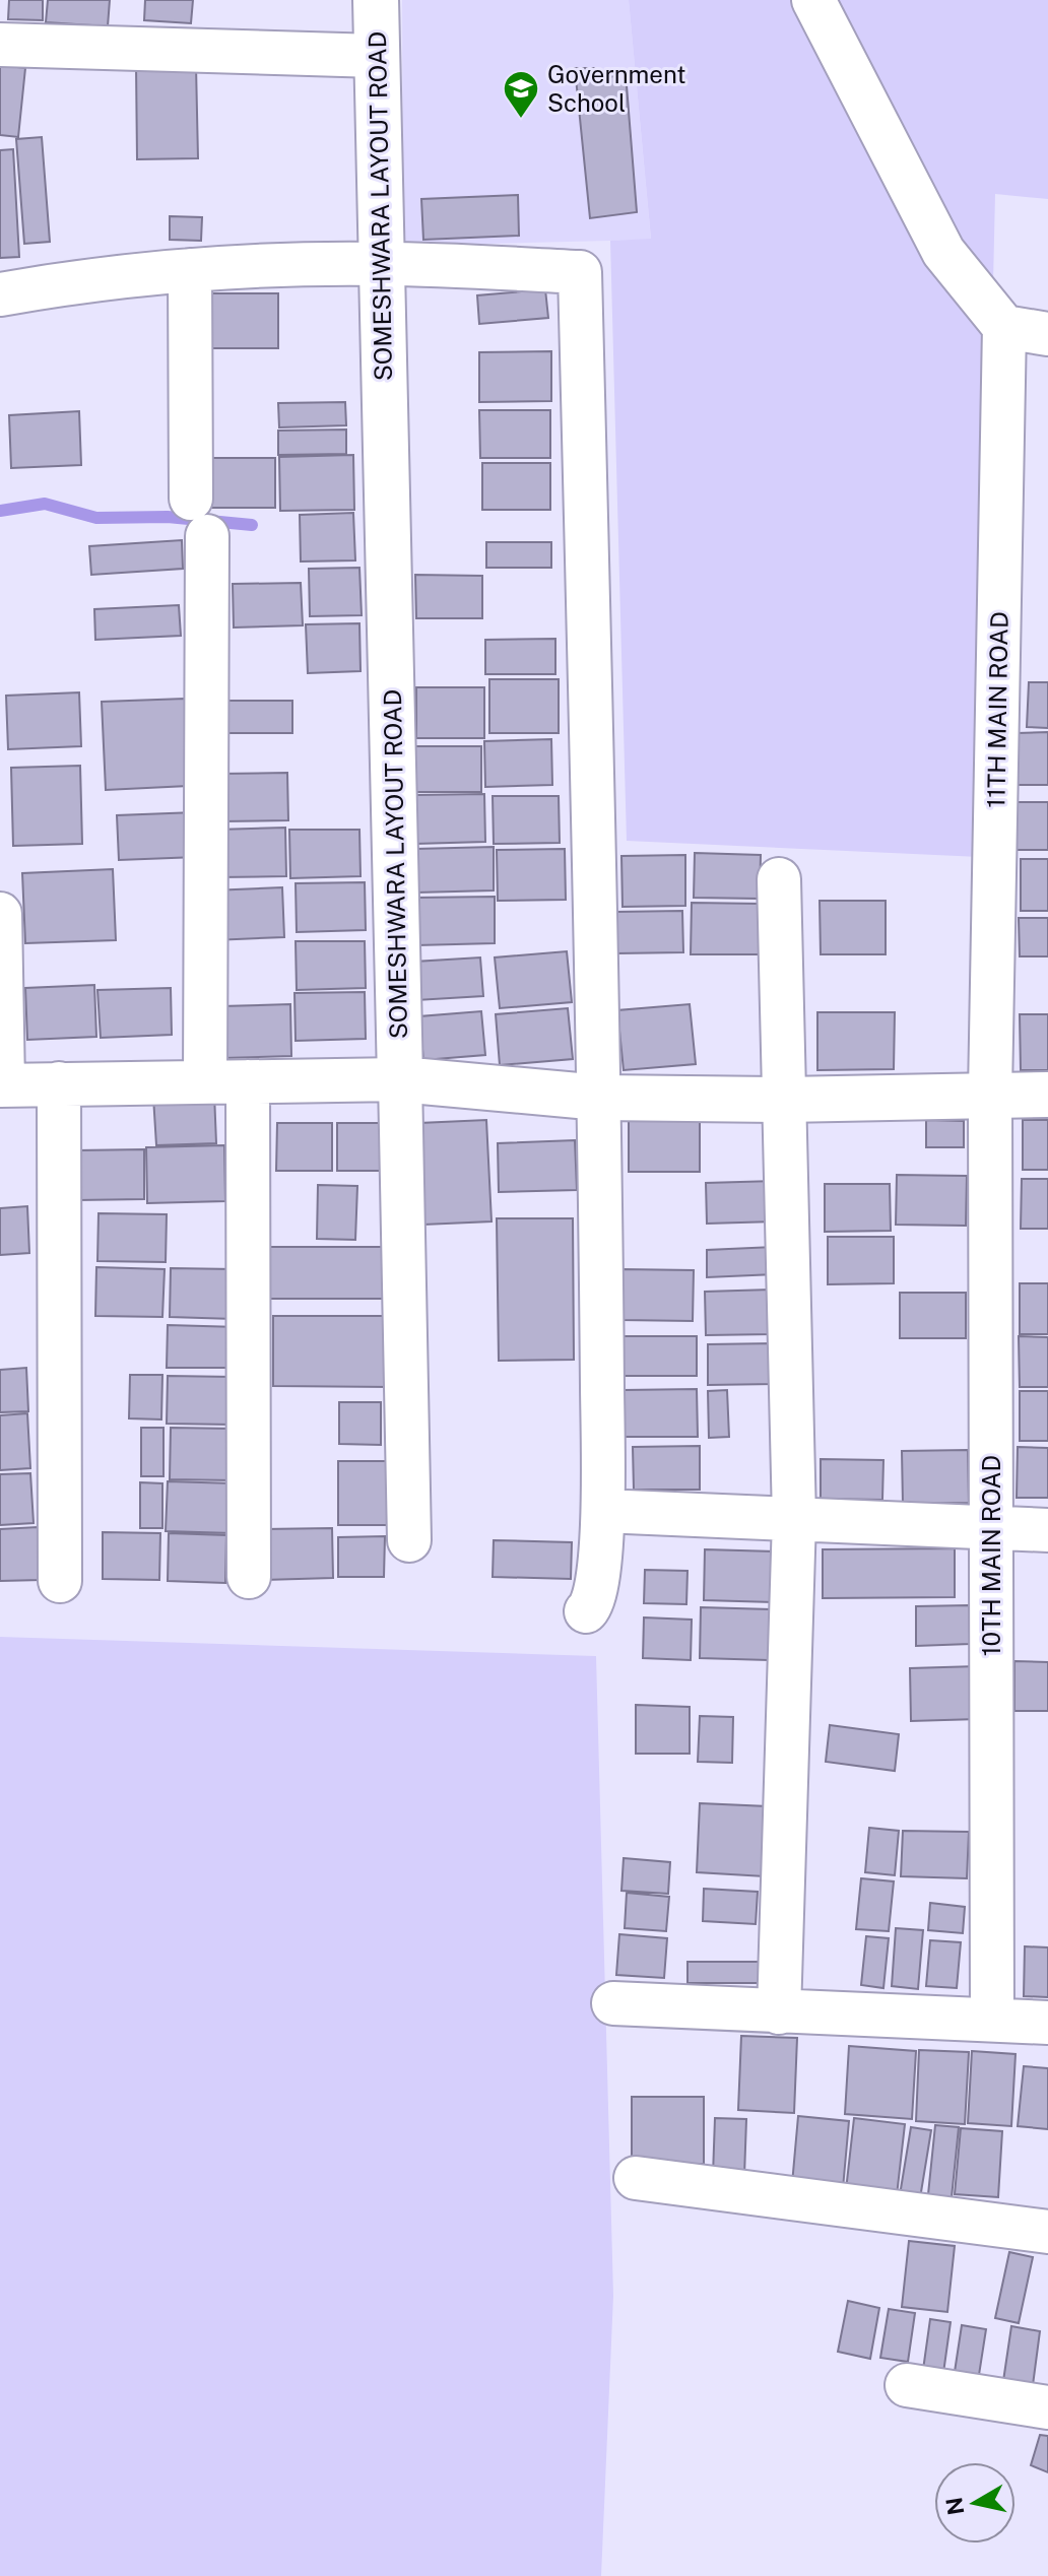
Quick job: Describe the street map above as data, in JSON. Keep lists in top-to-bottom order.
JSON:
{
  "streets": {
    "street": ["SOMESHWARA LAYOUT ROAD", "11TH MAIN ROAD", "10TH MAIN ROAD"]
  },
  "crossings": [
    ["11TH MAIN ROAD", "10TH MAIN ROAD"]
  ],
  "places": {
    "school or university": ["Government School"]
  },
  "north": "left"
}
